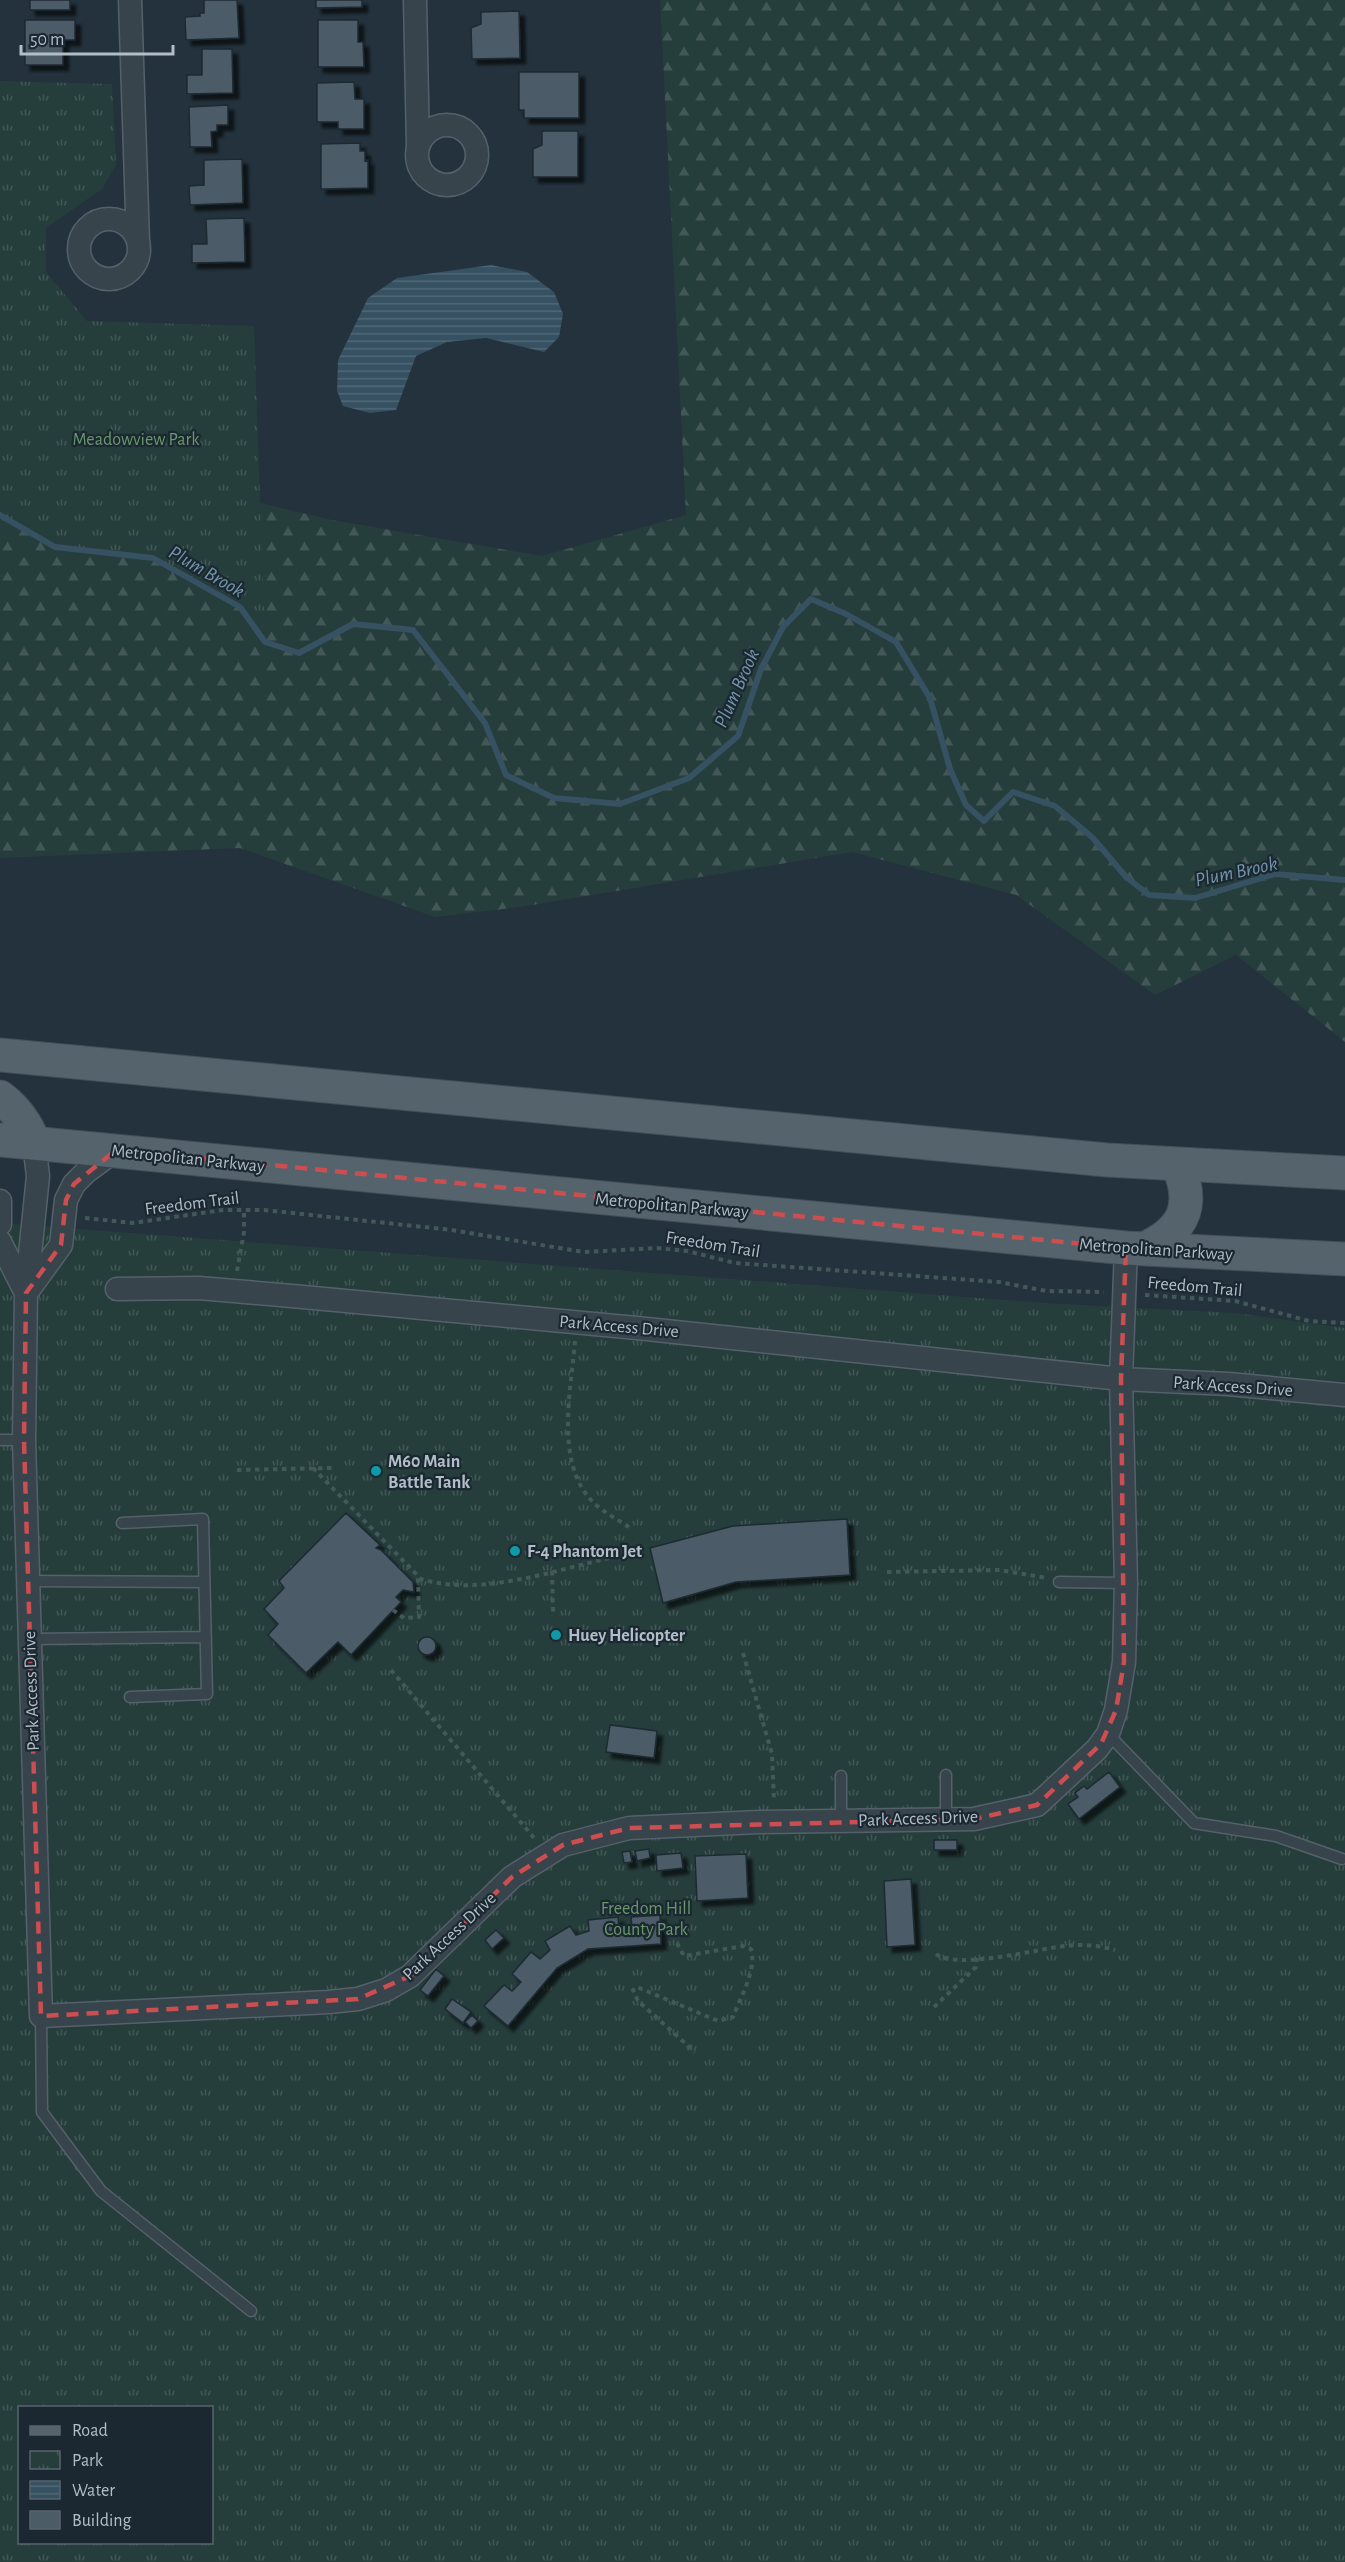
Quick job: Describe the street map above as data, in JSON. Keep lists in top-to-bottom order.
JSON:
{
  "streets": {
    "main road": ["Metropolitan Parkway"],
    "street": ["Park Access Drive"],
    "path": ["Freedom Trail"]
  },
  "crossings": [
    ["Metropolitan Parkway", "Park Access Drive"],
    ["Freedom Trail", "Park Access Drive"]
  ],
  "water": ["Plum Brook"],
  "parks": ["Meadowview Park", "Freedom Hill County Park"],
  "places": ["M60 Main Battle Tank", "F-4 Phantom Jet", "Huey Helicopter"],
  "legend": [
    "Road",
    "Park",
    "Water",
    "Building"
  ],
  "scale_bar": "50 m"
}
